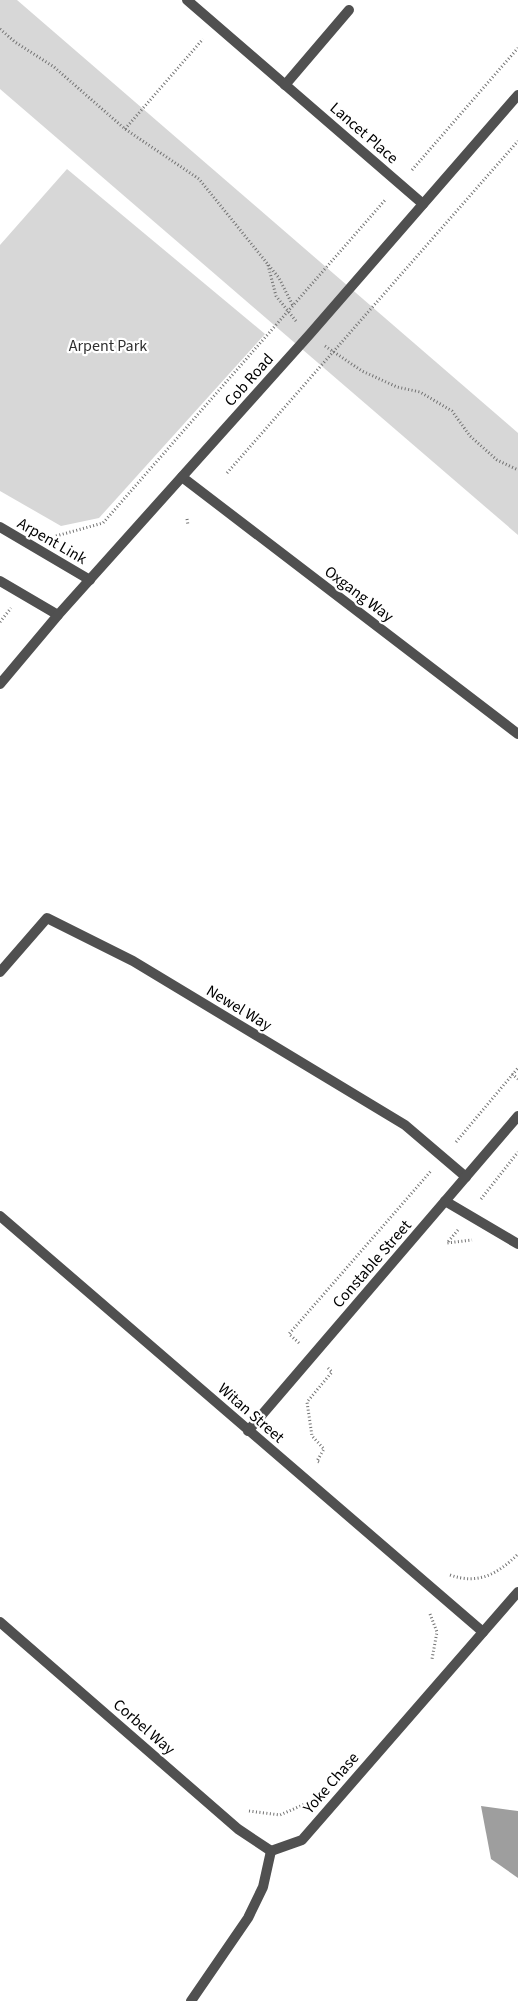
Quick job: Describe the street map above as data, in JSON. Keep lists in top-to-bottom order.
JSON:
{
  "streets": {
    "street": [
      "Lancet Place",
      "Cob Road",
      "Arpent Link",
      "Oxgang Way",
      "Newel Way",
      "Constable Street",
      "Witan Street",
      "Corbel Way",
      "Yoke Chase"
    ]
  },
  "crossings": [
    ["Lancet Place", "Cob Road"],
    ["Cob Road", "Arpent Link"],
    ["Cob Road", "Oxgang Way"],
    ["Newel Way", "Constable Street"],
    ["Constable Street", "Witan Street"],
    ["Witan Street", "Yoke Chase"],
    ["Corbel Way", "Yoke Chase"]
  ],
  "parks": ["Arpent Park"]
}
